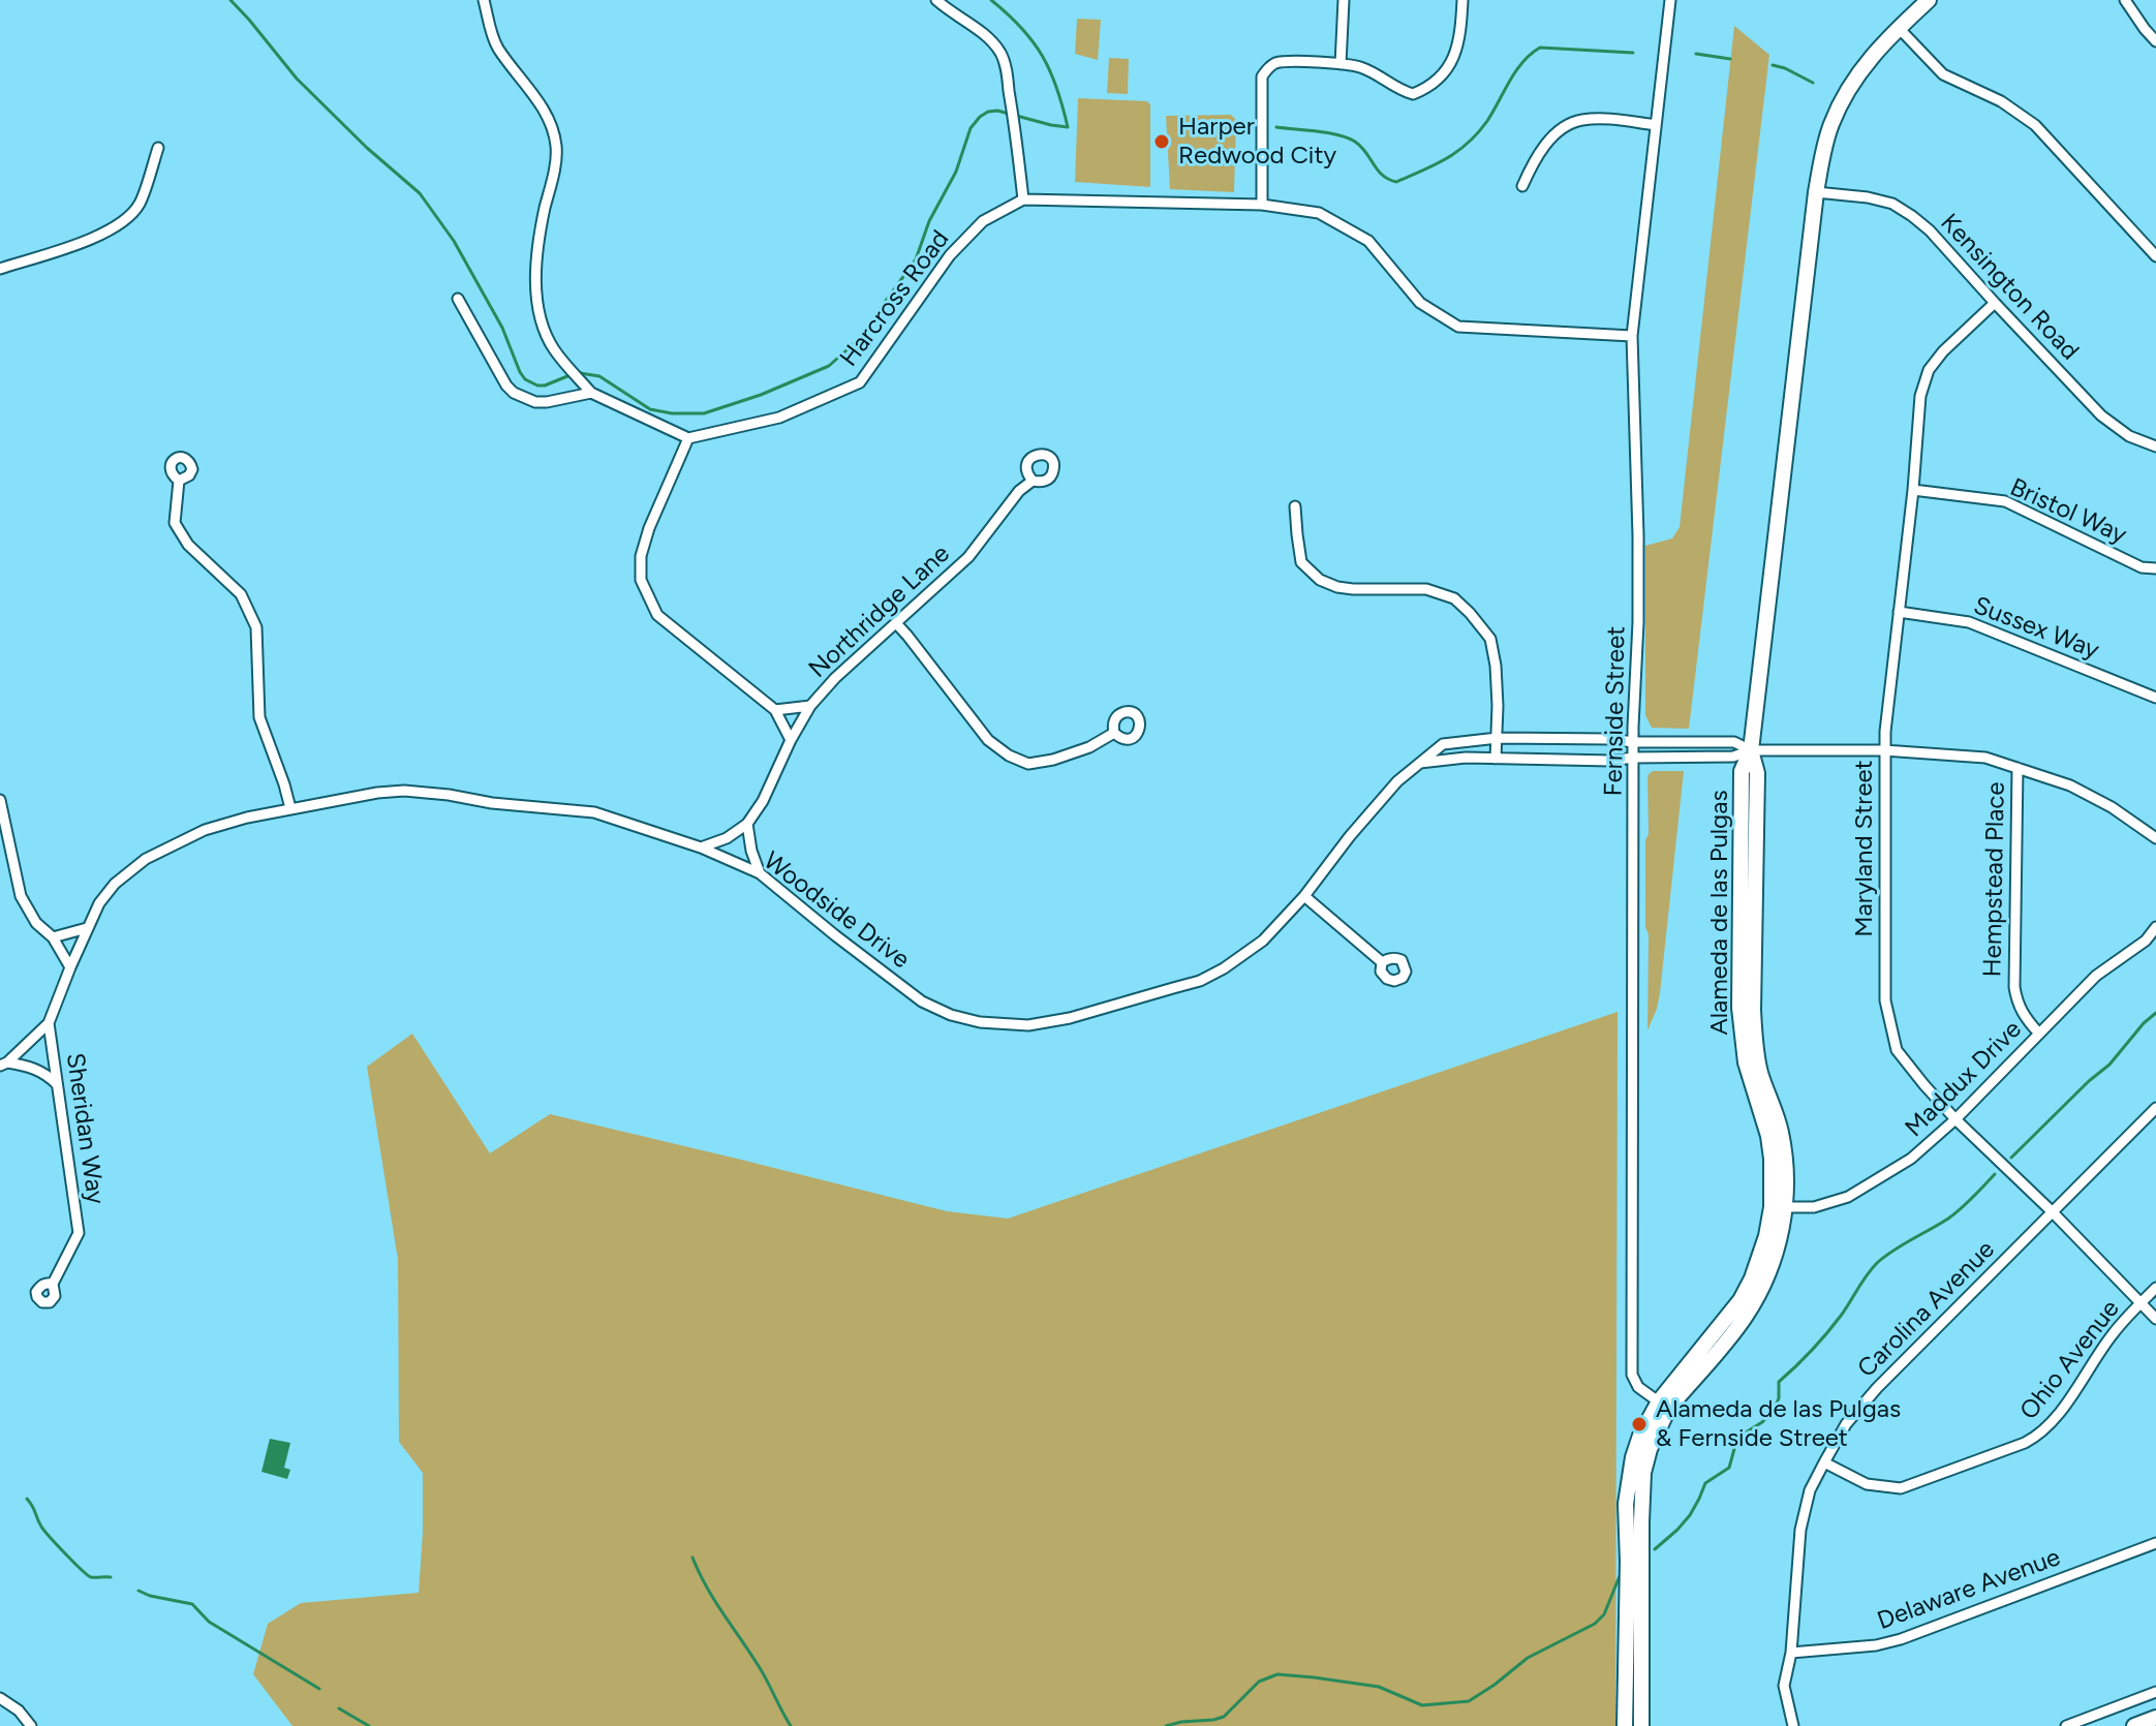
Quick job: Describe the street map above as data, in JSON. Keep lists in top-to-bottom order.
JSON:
{
  "streets": {
    "main road": ["Alameda de las Pulgas"],
    "street": [
      "Kensington Road",
      "Harcross Road",
      "Bristol Way",
      "Northridge Lane",
      "Sussex Way",
      "Fernside Street",
      "Maryland Street",
      "Hempstead Place",
      "Woodside Drive",
      "Maddux Drive",
      "Sheridan Way",
      "Carolina Avenue",
      "Ohio Avenue",
      "Delaware Avenue"
    ]
  },
  "crossings": [
    ["Kensington Road", "Maryland Street"],
    ["Kensington Road", "Alameda de las Pulgas"],
    ["Harcross Road", "Fernside Street"],
    ["Bristol Way", "Maryland Street"],
    ["Northridge Lane", "Woodside Drive"],
    ["Sussex Way", "Maryland Street"],
    ["Fernside Street", "Woodside Drive"],
    ["Fernside Street", "Alameda de las Pulgas"],
    ["Maryland Street", "Maddux Drive"],
    ["Maryland Street", "Carolina Avenue"],
    ["Maryland Street", "Ohio Avenue"],
    ["Hempstead Place", "Maddux Drive"],
    ["Woodside Drive", "Alameda de las Pulgas"],
    ["Woodside Drive", "Sheridan Way"],
    ["Alameda de las Pulgas", "Maddux Drive"],
    ["Carolina Avenue", "Ohio Avenue"],
    ["Carolina Avenue", "Delaware Avenue"]
  ],
  "places": ["Harper Redwood City", "Alameda de las Pulgas & Fernside Street"]
}
